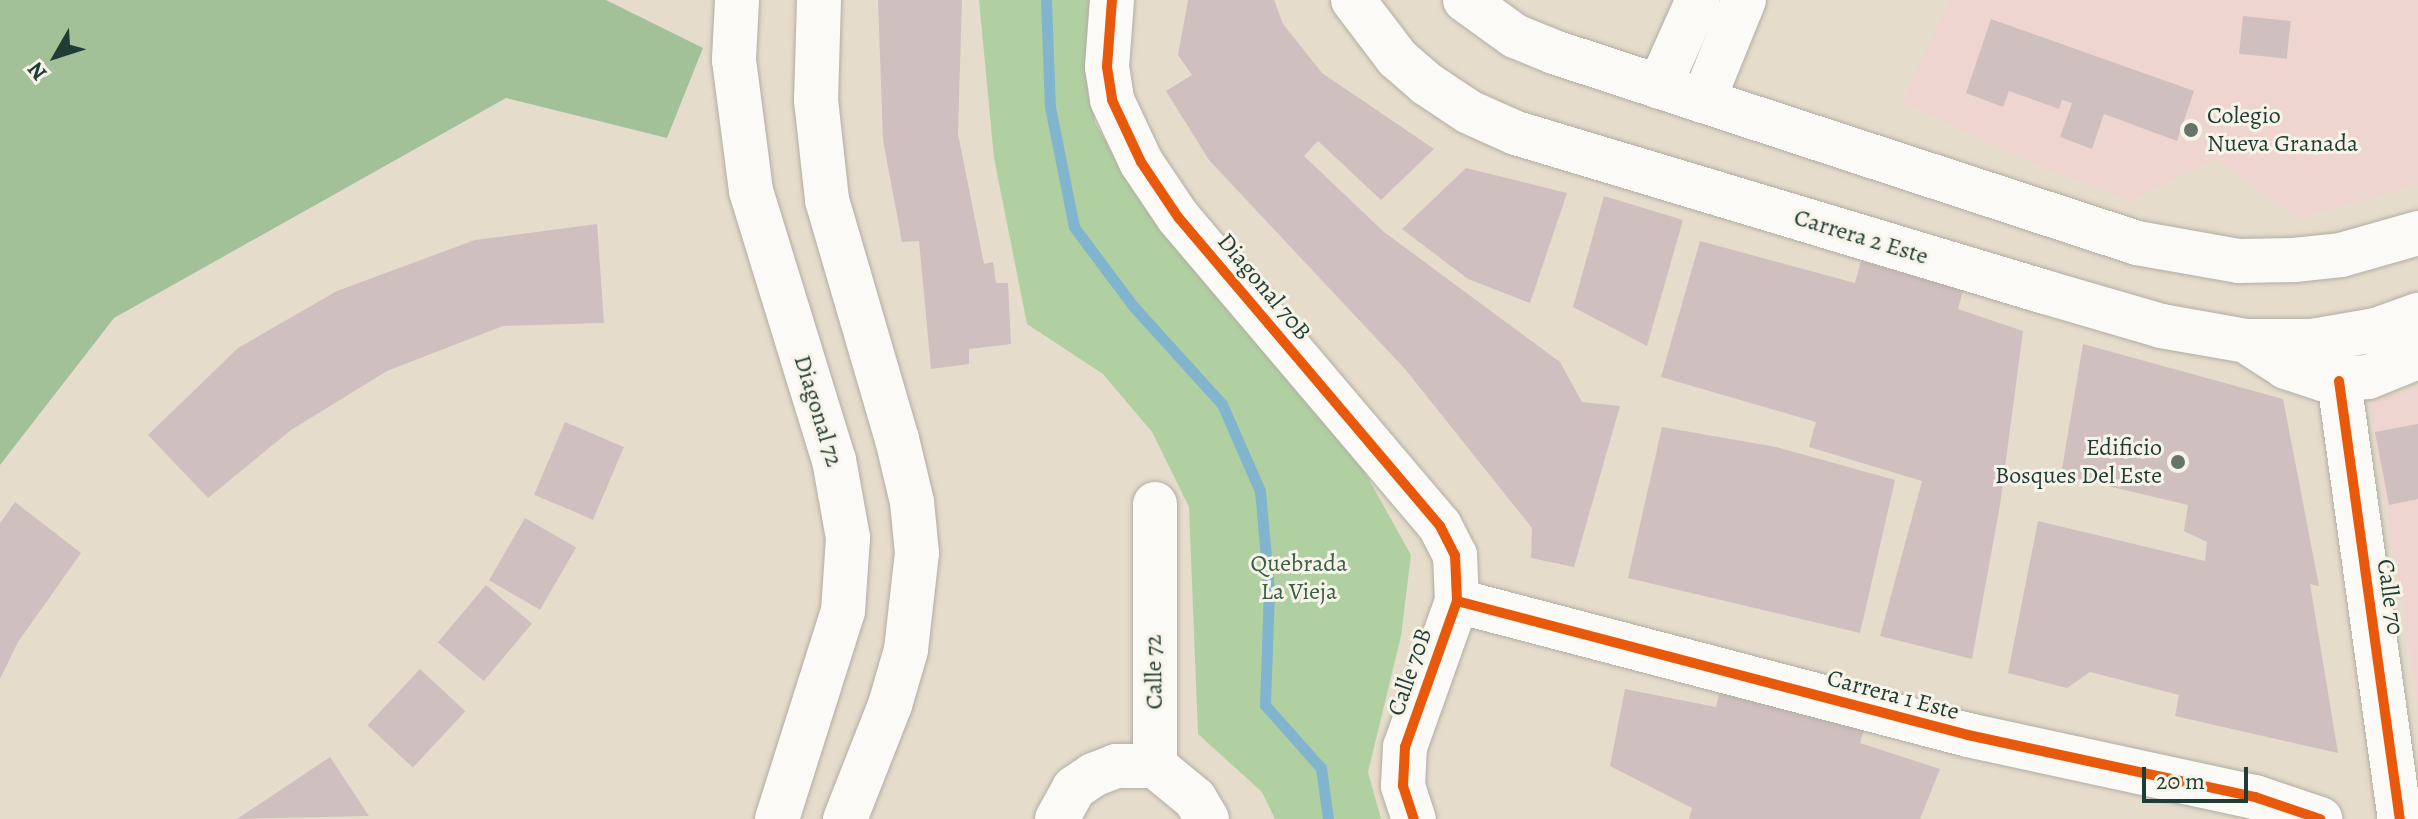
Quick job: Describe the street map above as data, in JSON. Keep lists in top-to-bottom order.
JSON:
{
  "streets": {
    "main road": [
      "Carrera 2 Este",
      "Diagonal 70B",
      "Diagonal 72",
      "Calle 70",
      "Calle 72",
      "Calle 70B",
      "Carrera 1 Este"
    ]
  },
  "crossings": [
    ["Diagonal 70B", "Calle 70B"],
    ["Diagonal 70B", "Carrera 1 Este"],
    ["Calle 70B", "Carrera 1 Este"]
  ],
  "parks": ["Quebrada La Vieja"],
  "places": ["Colegio Nueva Granada", "Edificio Bosques Del Este"],
  "scale_bar": "20 m",
  "north": "bottom left"
}
